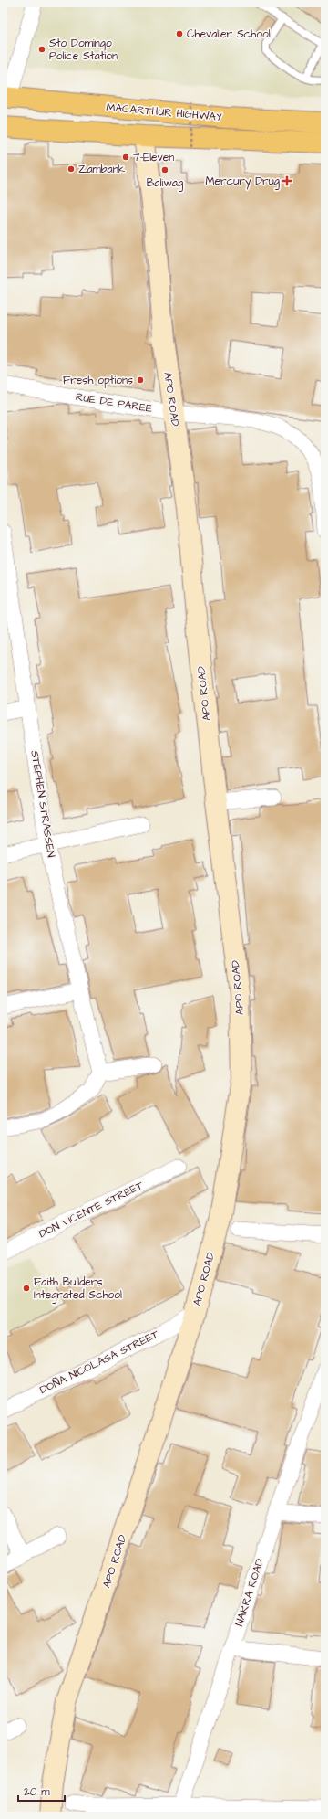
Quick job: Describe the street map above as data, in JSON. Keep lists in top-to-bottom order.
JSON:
{
  "streets": {
    "highway": ["MACARTHUR HIGHWAY"],
    "street": [
      "APO ROAD",
      "RUE DE PAREE",
      "STEPHEN STRASSEN",
      "DON VICENTE STREET",
      "DOÑA NICOLASA STREET",
      "NARRA ROAD"
    ]
  },
  "crossings": [
    ["MACARTHUR HIGHWAY", "APO ROAD"],
    ["APO ROAD", "RUE DE PAREE"],
    ["APO ROAD", "DOÑA NICOLASA STREET"]
  ],
  "places": {
    "other": [
      "Chevalier School",
      "Sto Domingo Police Station",
      "7-Eleven",
      "Zambank",
      "Baliwag",
      "Fresh options",
      "Faith Builders Integrated School"
    ],
    "health": ["Mercury Drug"]
  },
  "scale_bar": "20 m"
}
